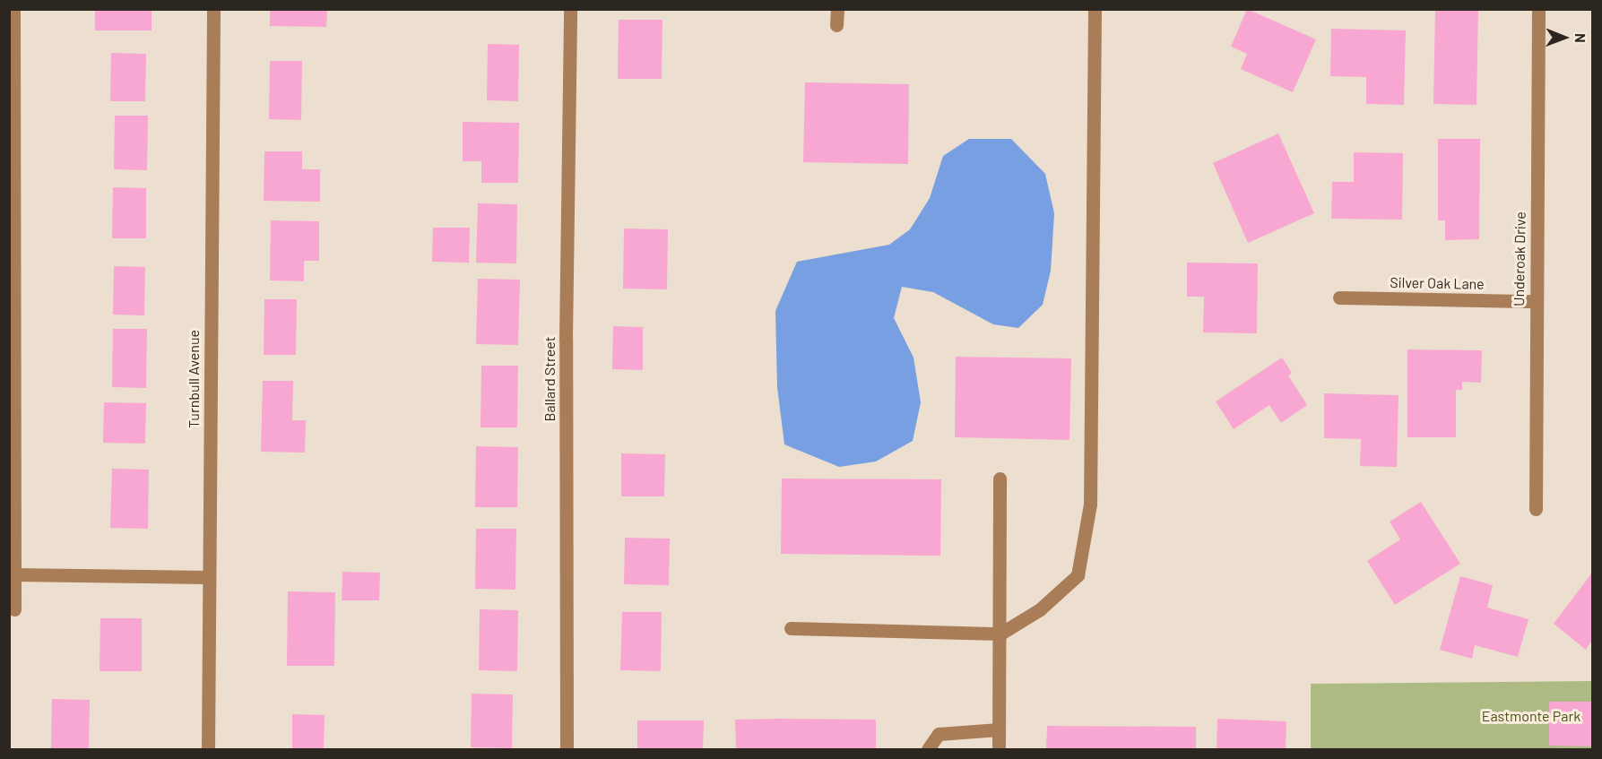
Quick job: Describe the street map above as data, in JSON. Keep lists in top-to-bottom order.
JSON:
{
  "streets": {
    "street": [
      "Underoak Drive",
      "Silver Oak Lane",
      "Turnbull Avenue",
      "Ballard Street"
    ]
  },
  "crossings": [
    ["Underoak Drive", "Silver Oak Lane"]
  ],
  "parks": ["Eastmonte Park"],
  "north": "right"
}
